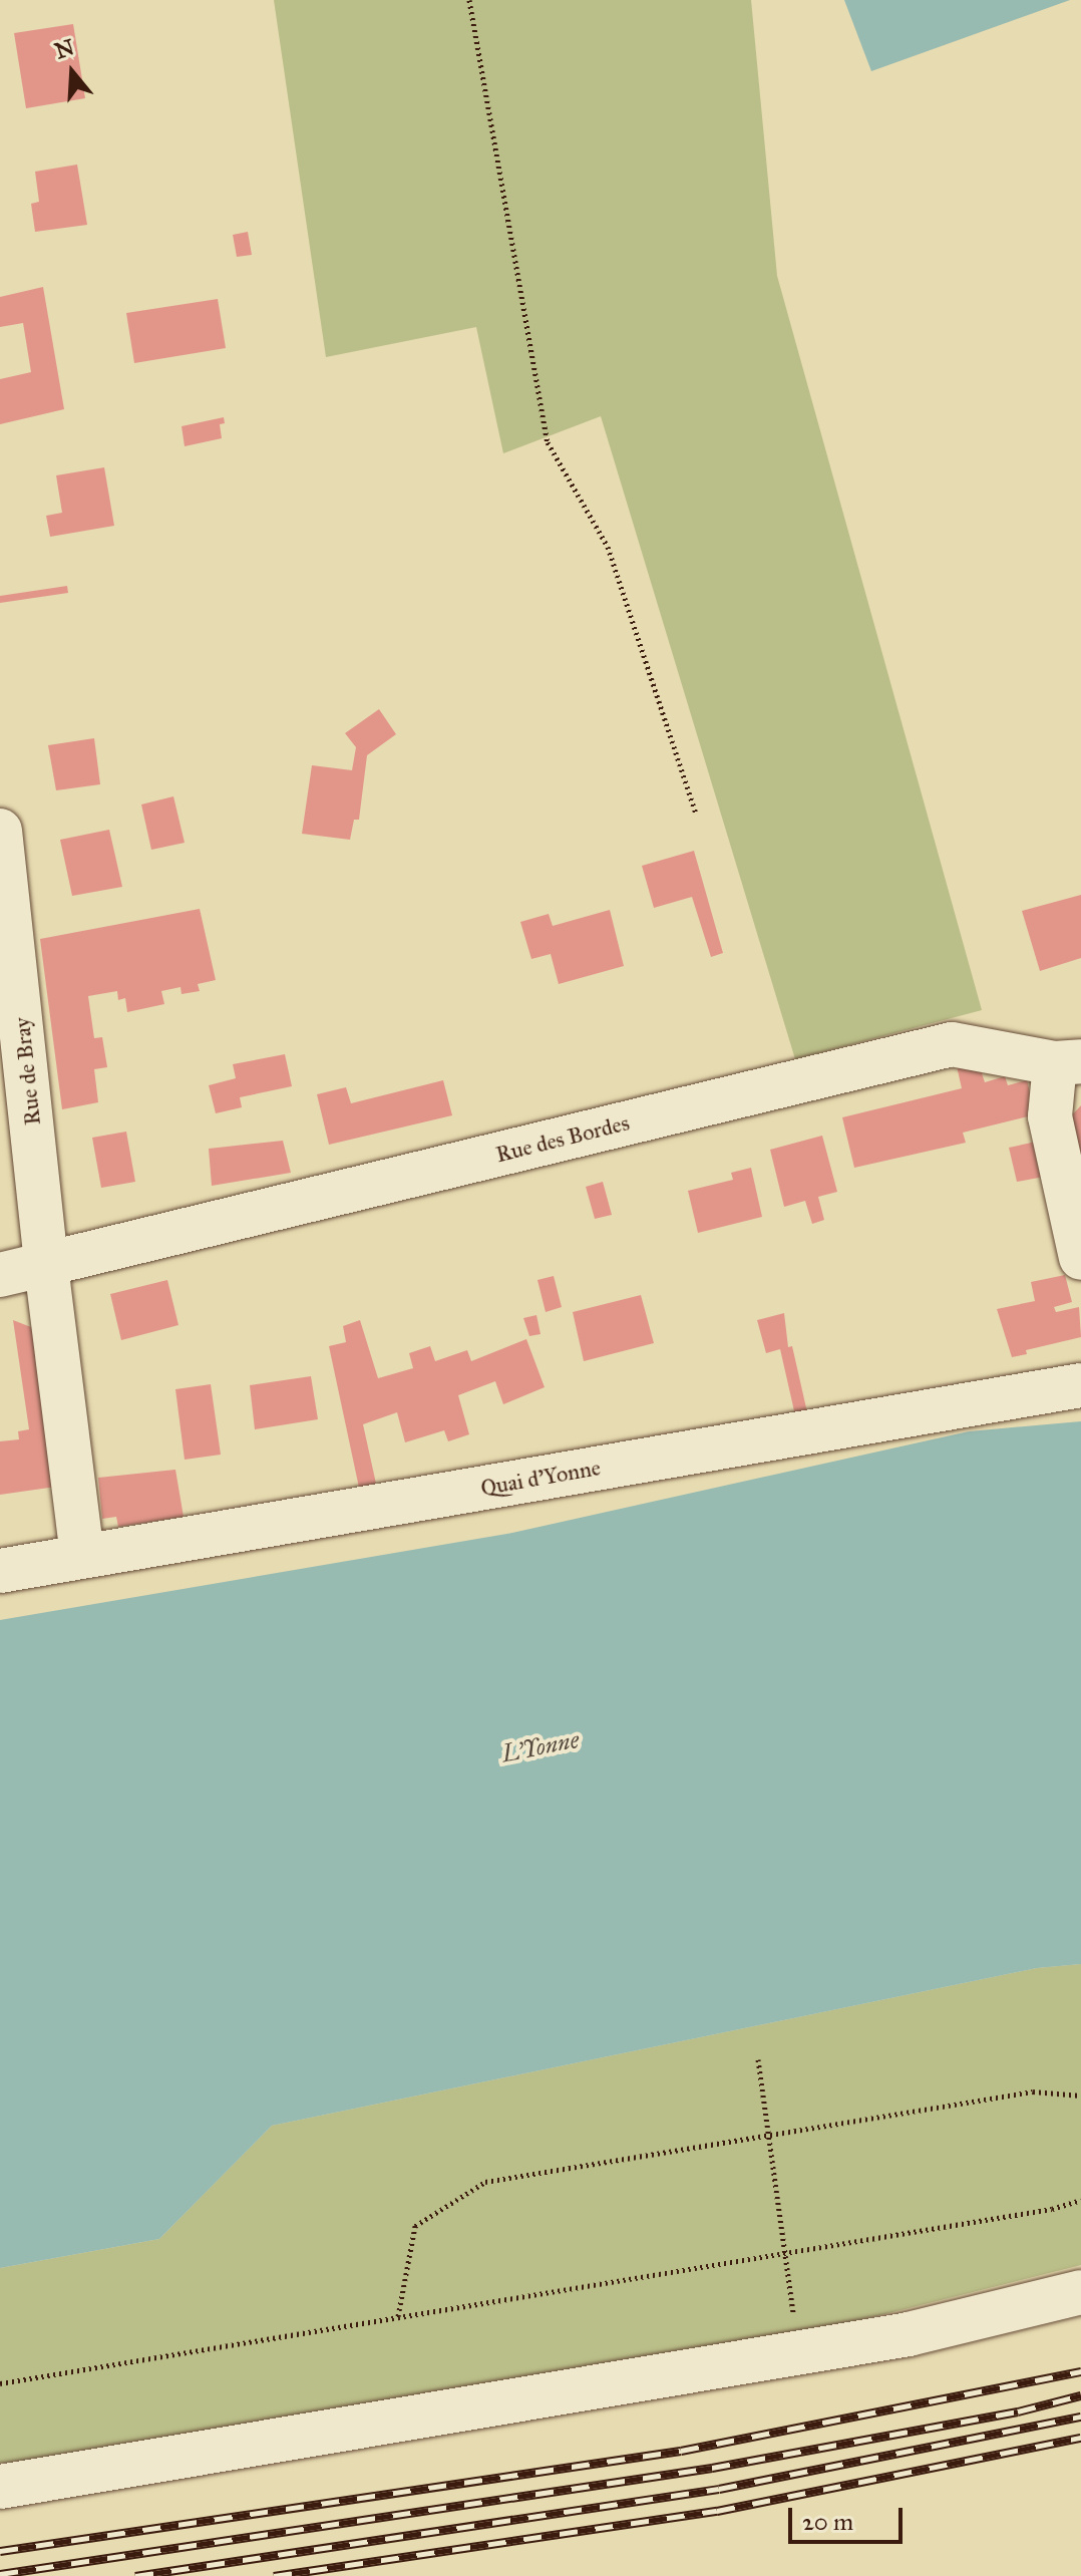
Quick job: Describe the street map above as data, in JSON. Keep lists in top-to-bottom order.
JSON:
{
  "streets": {
    "street": ["Rue de Bray", "Rue des Bordes", "Quai d'Yonne"]
  },
  "crossings": [
    ["Rue de Bray", "Rue des Bordes"],
    ["Rue de Bray", "Quai d'Yonne"]
  ],
  "water": ["L'Yonne"],
  "scale_bar": "20 m",
  "north": "top"
}
